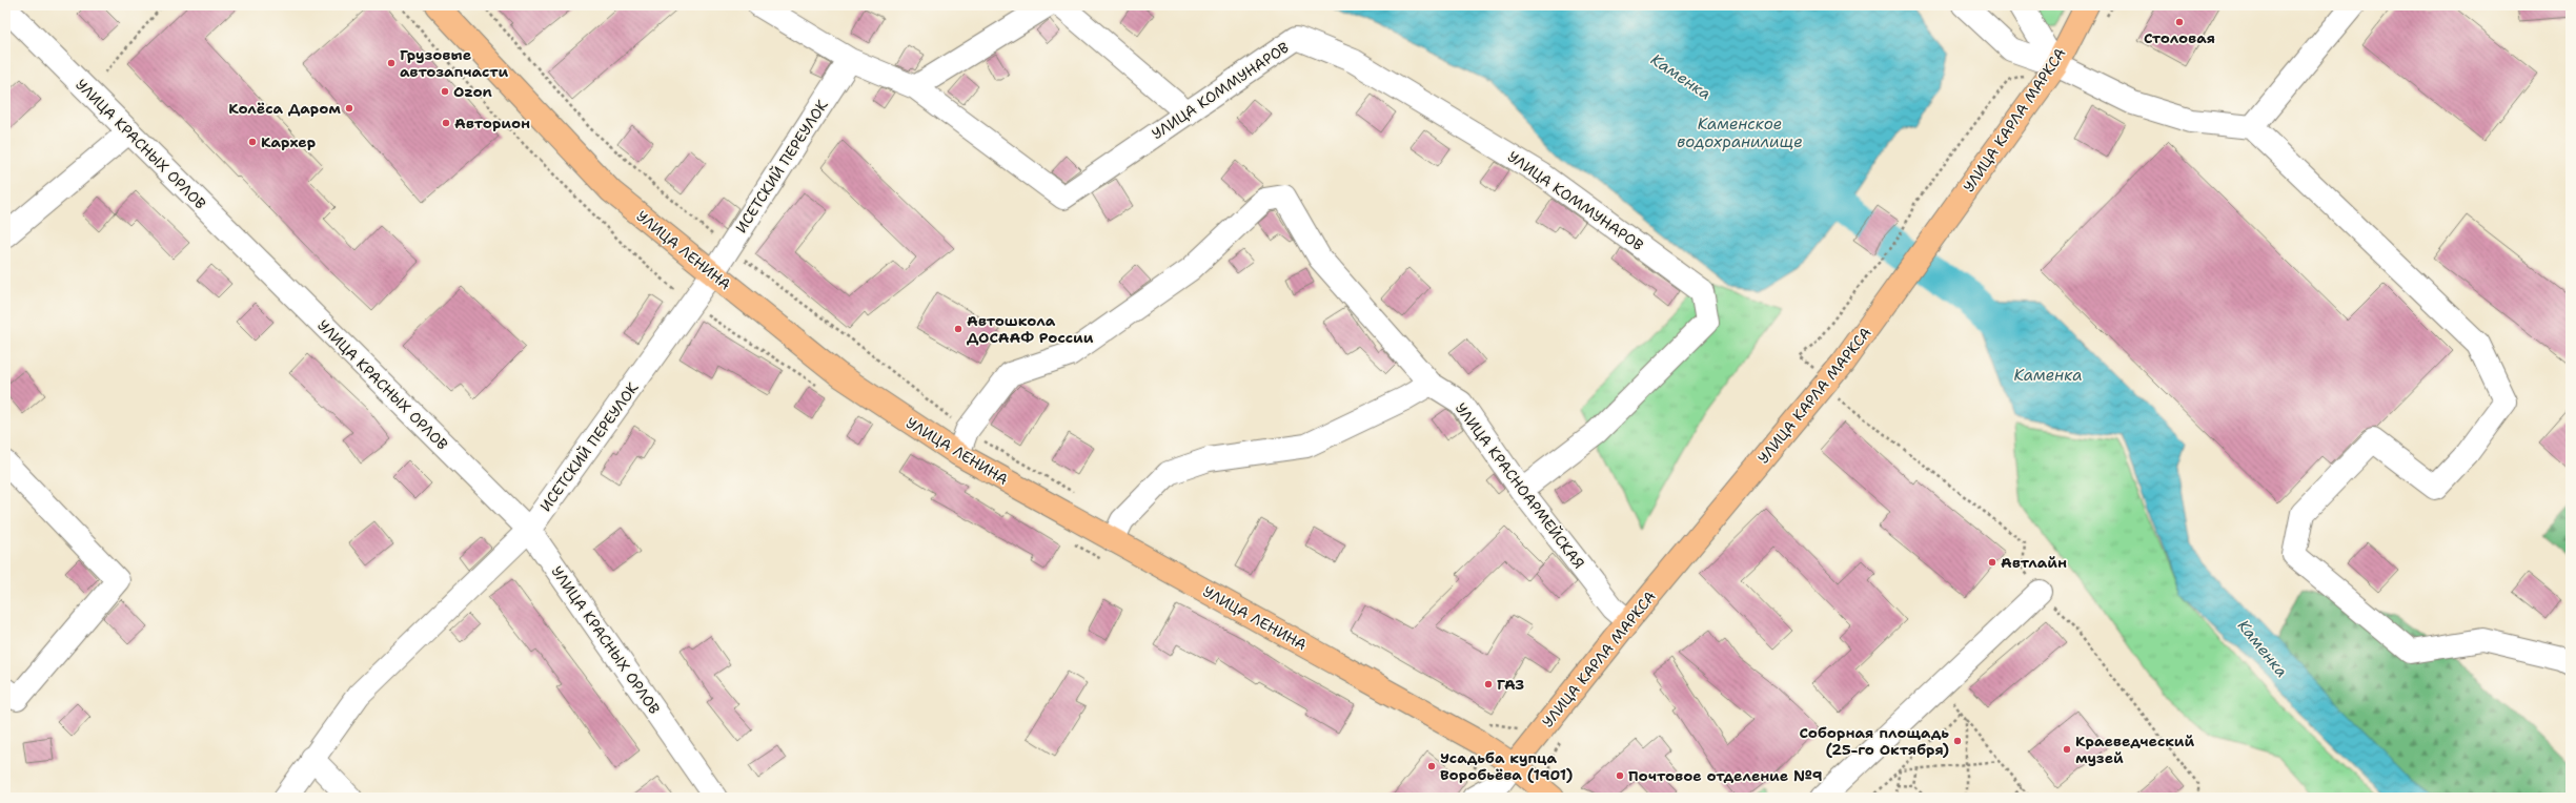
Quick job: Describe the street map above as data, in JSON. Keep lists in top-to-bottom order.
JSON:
{
  "streets": {
    "main road": ["УЛИЦА КАРЛА МАРКСА", "УЛИЦА ЛЕНИНА"],
    "street": [
      "УЛИЦА КОММУНАРОВ",
      "УЛИЦА КРАСНЫХ ОРЛОВ",
      "ИСЕТСКИЙ ПЕРЕУЛОК",
      "УЛИЦА КРАСНОАРМЕЙСКАЯ"
    ]
  },
  "crossings": [
    ["УЛИЦА КОММУНАРОВ", "ИСЕТСКИЙ ПЕРЕУЛОК"],
    ["УЛИЦА КОММУНАРОВ", "УЛИЦА КРАСНОАРМЕЙСКАЯ"],
    ["УЛИЦА КАРЛА МАРКСА", "УЛИЦА ЛЕНИНА"],
    ["УЛИЦА КАРЛА МАРКСА", "УЛИЦА КРАСНОАРМЕЙСКАЯ"],
    ["УЛИЦА КРАСНЫХ ОРЛОВ", "ИСЕТСКИЙ ПЕРЕУЛОК"],
    ["ИСЕТСКИЙ ПЕРЕУЛОК", "УЛИЦА ЛЕНИНА"],
    ["УЛИЦА ЛЕНИНА", "УЛИЦА КРАСНОАРМЕЙСКАЯ"]
  ],
  "water": ["Каменка", "Каменское водохранилище"],
  "places": [
    "Столовая",
    "Грузовые автозапчасти",
    "Ozon",
    "Колёса Даром",
    "Авторион",
    "Кархер",
    "Автошкола ДОСААФ России",
    "Автлайн",
    "ГАЗ",
    "Соборная площадь (25-го Октября)",
    "Краеведческий музей",
    "Усадьба купца Воробьёва (1901)",
    "Почтовое отделение №9"
  ]
}
